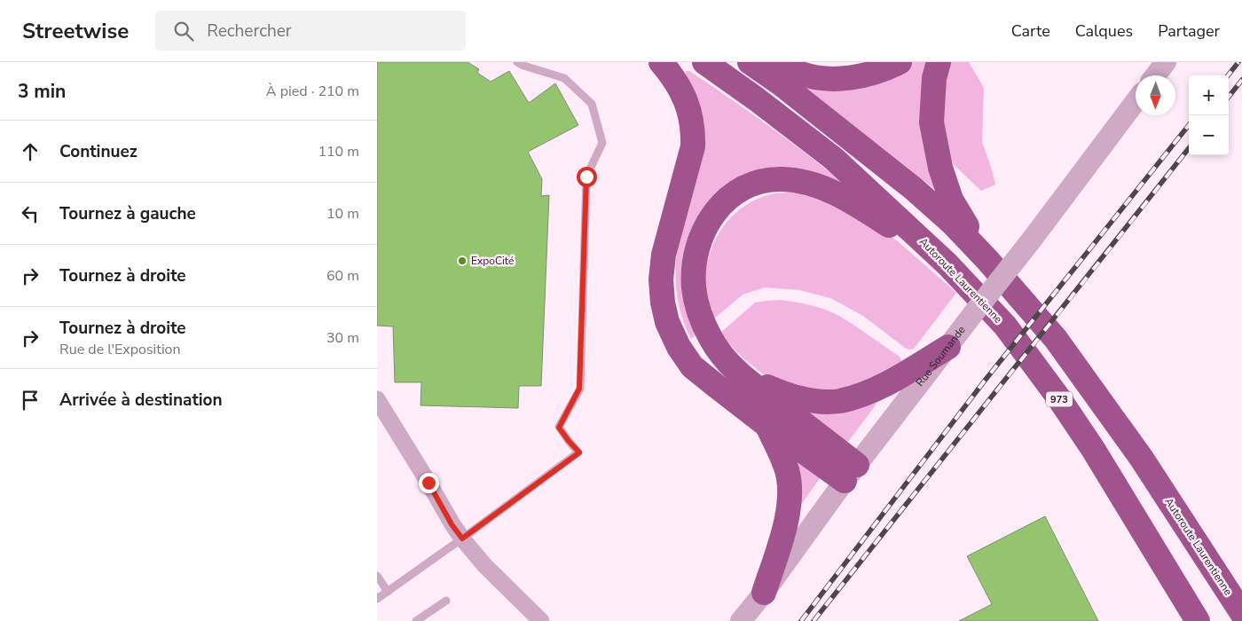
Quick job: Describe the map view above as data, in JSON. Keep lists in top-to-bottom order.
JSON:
{
  "streets": {
    "highway": ["Autoroute Laurentienne", "973"],
    "street": ["Rue Soumande"]
  },
  "places": ["ExpoCité"],
  "north": "bottom",
  "page": {
    "header": "Streetwise",
    "search": "Rechercher",
    "nav": ["Carte", "Calques", "Partager"],
    "heading": ["3 min", "À pied · 210 m"],
    "map_buttons": ["+", "−"],
    "list": [
      ["Continuez", "110 m"],
      ["Tournez à gauche", "10 m"],
      ["Tournez à droite", "60 m"],
      ["Tournez à droite", "Rue de l'Exposition", "30 m"],
      "Arrivée à destination"
    ]
  }
}
